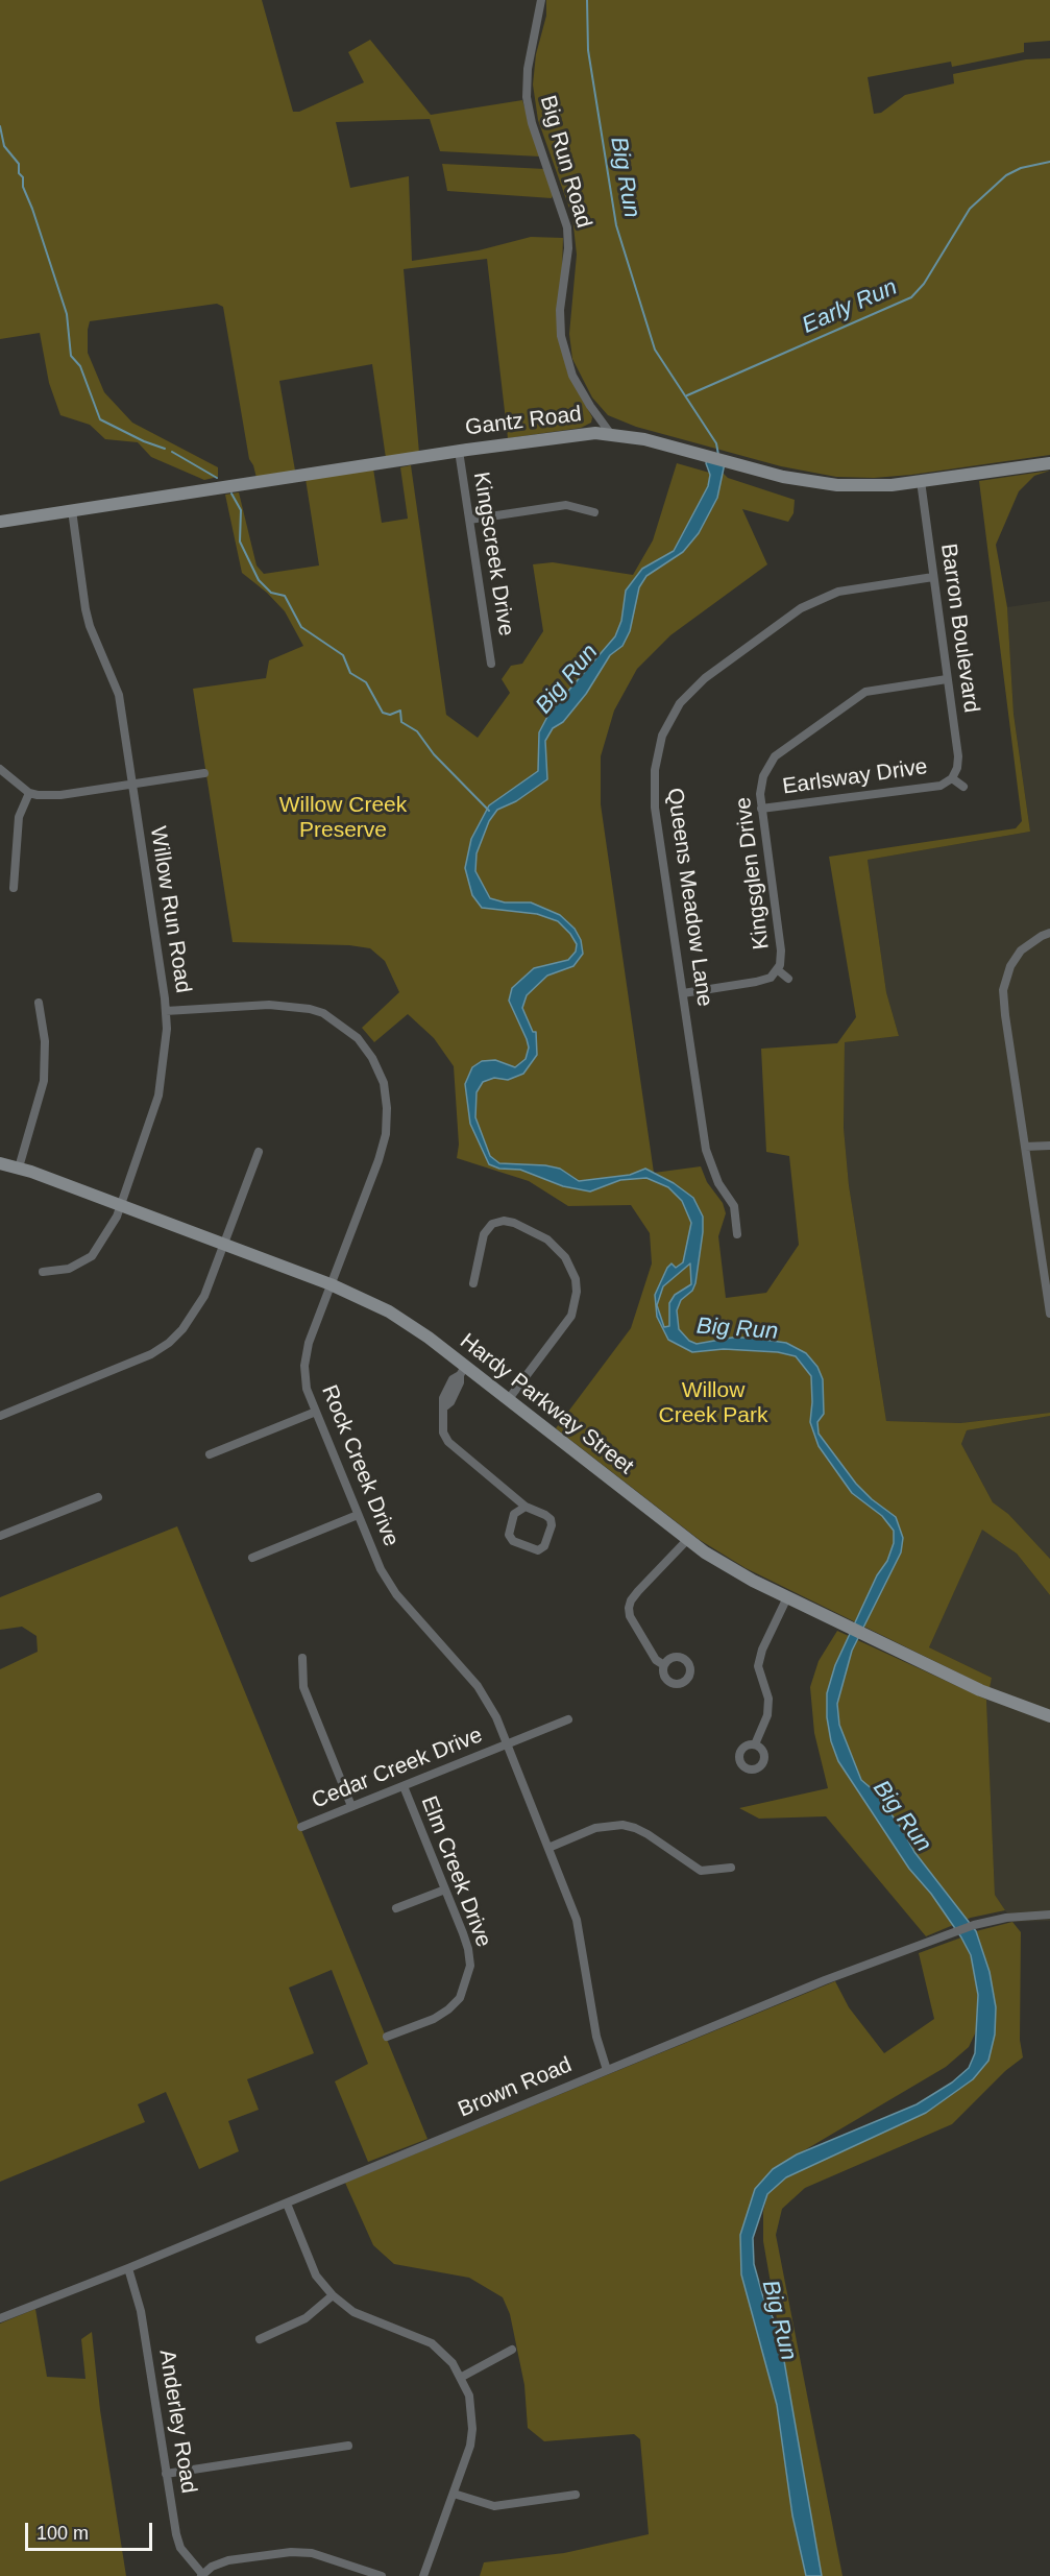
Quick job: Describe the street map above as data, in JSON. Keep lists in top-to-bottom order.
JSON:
{
  "streets": {
    "main road": ["Gantz Road", "Hardy Parkway Street"],
    "street": [
      "Big Run Road",
      "Kingscreek Drive",
      "Barron Boulevard",
      "Earlsway Drive",
      "Kingsglen Drive",
      "Queens Meadow Lane",
      "Willow Run Road",
      "Rock Creek Drive",
      "Cedar Creek Drive",
      "Elm Creek Drive",
      "Brown Road",
      "Anderley Road"
    ]
  },
  "crossings": [
    ["Big Run Road", "Gantz Road"],
    ["Gantz Road", "Kingscreek Drive"],
    ["Gantz Road", "Barron Boulevard"],
    ["Gantz Road", "Willow Run Road"],
    ["Barron Boulevard", "Earlsway Drive"],
    ["Barron Boulevard", "Kingsglen Drive"],
    ["Barron Boulevard", "Queens Meadow Lane"],
    ["Earlsway Drive", "Kingsglen Drive"],
    ["Kingsglen Drive", "Queens Meadow Lane"],
    ["Willow Run Road", "Hardy Parkway Street"],
    ["Willow Run Road", "Rock Creek Drive"],
    ["Hardy Parkway Street", "Rock Creek Drive"],
    ["Rock Creek Drive", "Cedar Creek Drive"],
    ["Rock Creek Drive", "Brown Road"],
    ["Cedar Creek Drive", "Elm Creek Drive"],
    ["Brown Road", "Anderley Road"]
  ],
  "water": ["Big Run", "Early Run"],
  "parks": ["Willow Creek Preserve", "Willow Creek Park"],
  "scale_bar": "100 m"
}
